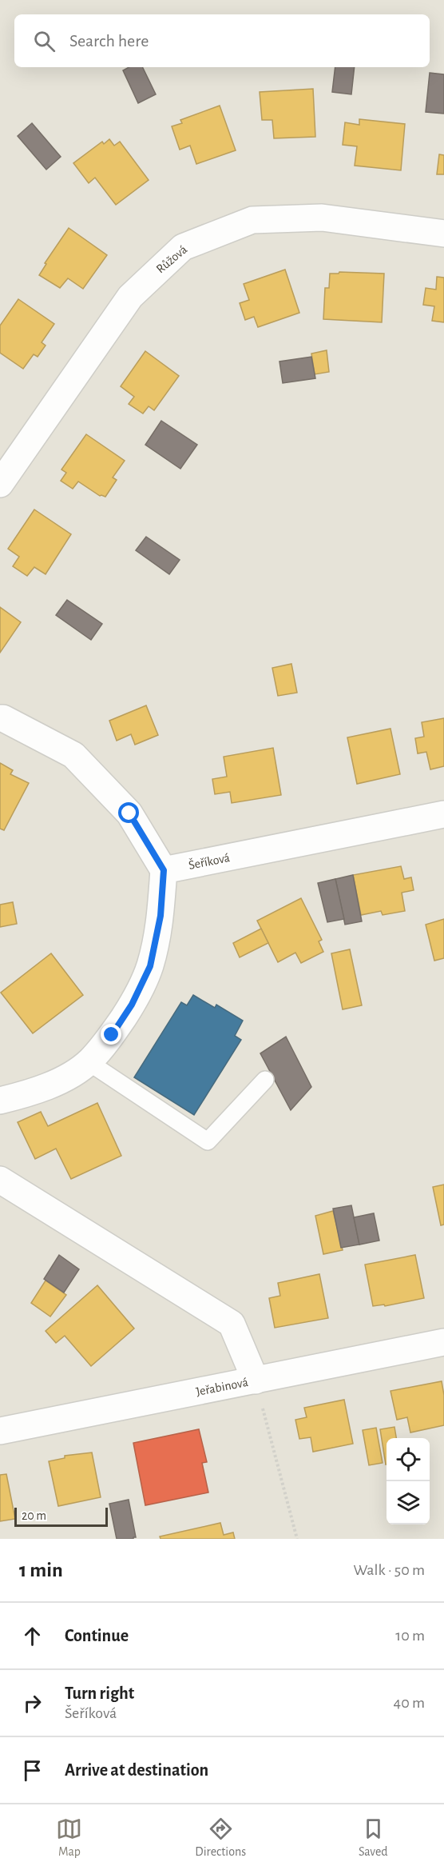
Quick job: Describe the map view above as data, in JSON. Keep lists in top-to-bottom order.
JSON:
{
  "streets": {
    "street": ["Růžová", "Šeříková", "Jeřabinová"]
  },
  "scale_bar": "20 m",
  "page": {
    "search": "Search here",
    "scale": "20 m",
    "heading": ["1 min", "Walk · 50 m"],
    "list": [
      ["Continue", "10 m"],
      ["Turn right", "Šeříková", "40 m"],
      "Arrive at destination"
    ],
    "nav": ["Map", "Directions", "Saved"]
  }
}
